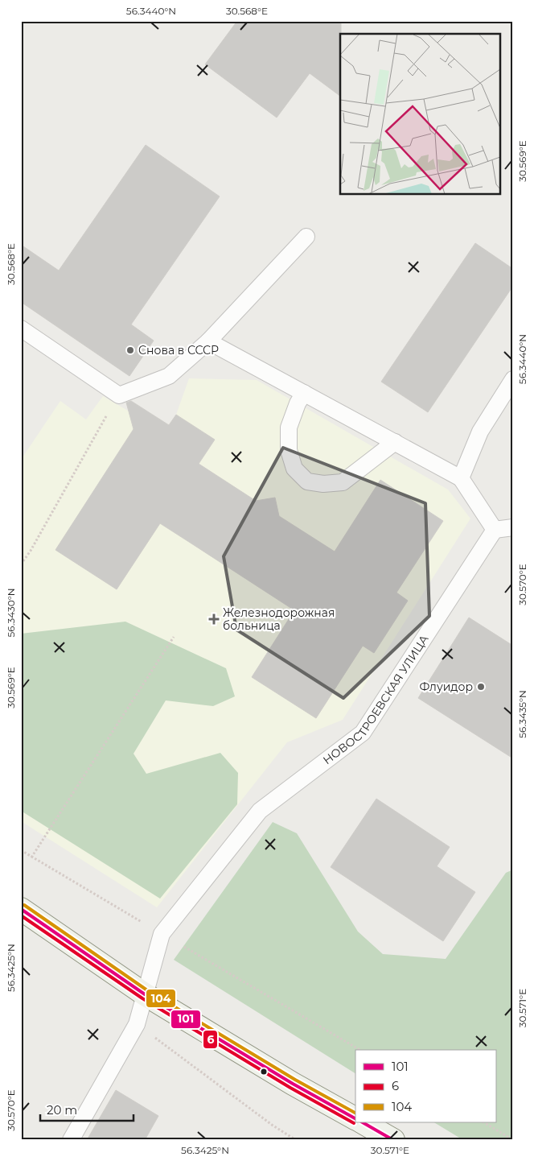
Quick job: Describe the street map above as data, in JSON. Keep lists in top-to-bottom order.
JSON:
{
  "streets": {
    "lane": ["НОВОСТРОЕВСКАЯ УЛИЦА"]
  },
  "places": {
    "other": ["Снова в СССР", "Флуидор"],
    "health": ["Железнодорожная больница"]
  },
  "lines": ["transit line 104", "transit line 101", "transit line 6"],
  "legend": ["101", "6", "104"],
  "scale_bar": "20 m",
  "coordinates": [
    "56.3440°N",
    "30.568°E",
    "30.569°E",
    "30.570°E",
    "56.3430°N",
    "56.3435°N",
    "56.3425°N",
    "30.571°E"
  ]
}
